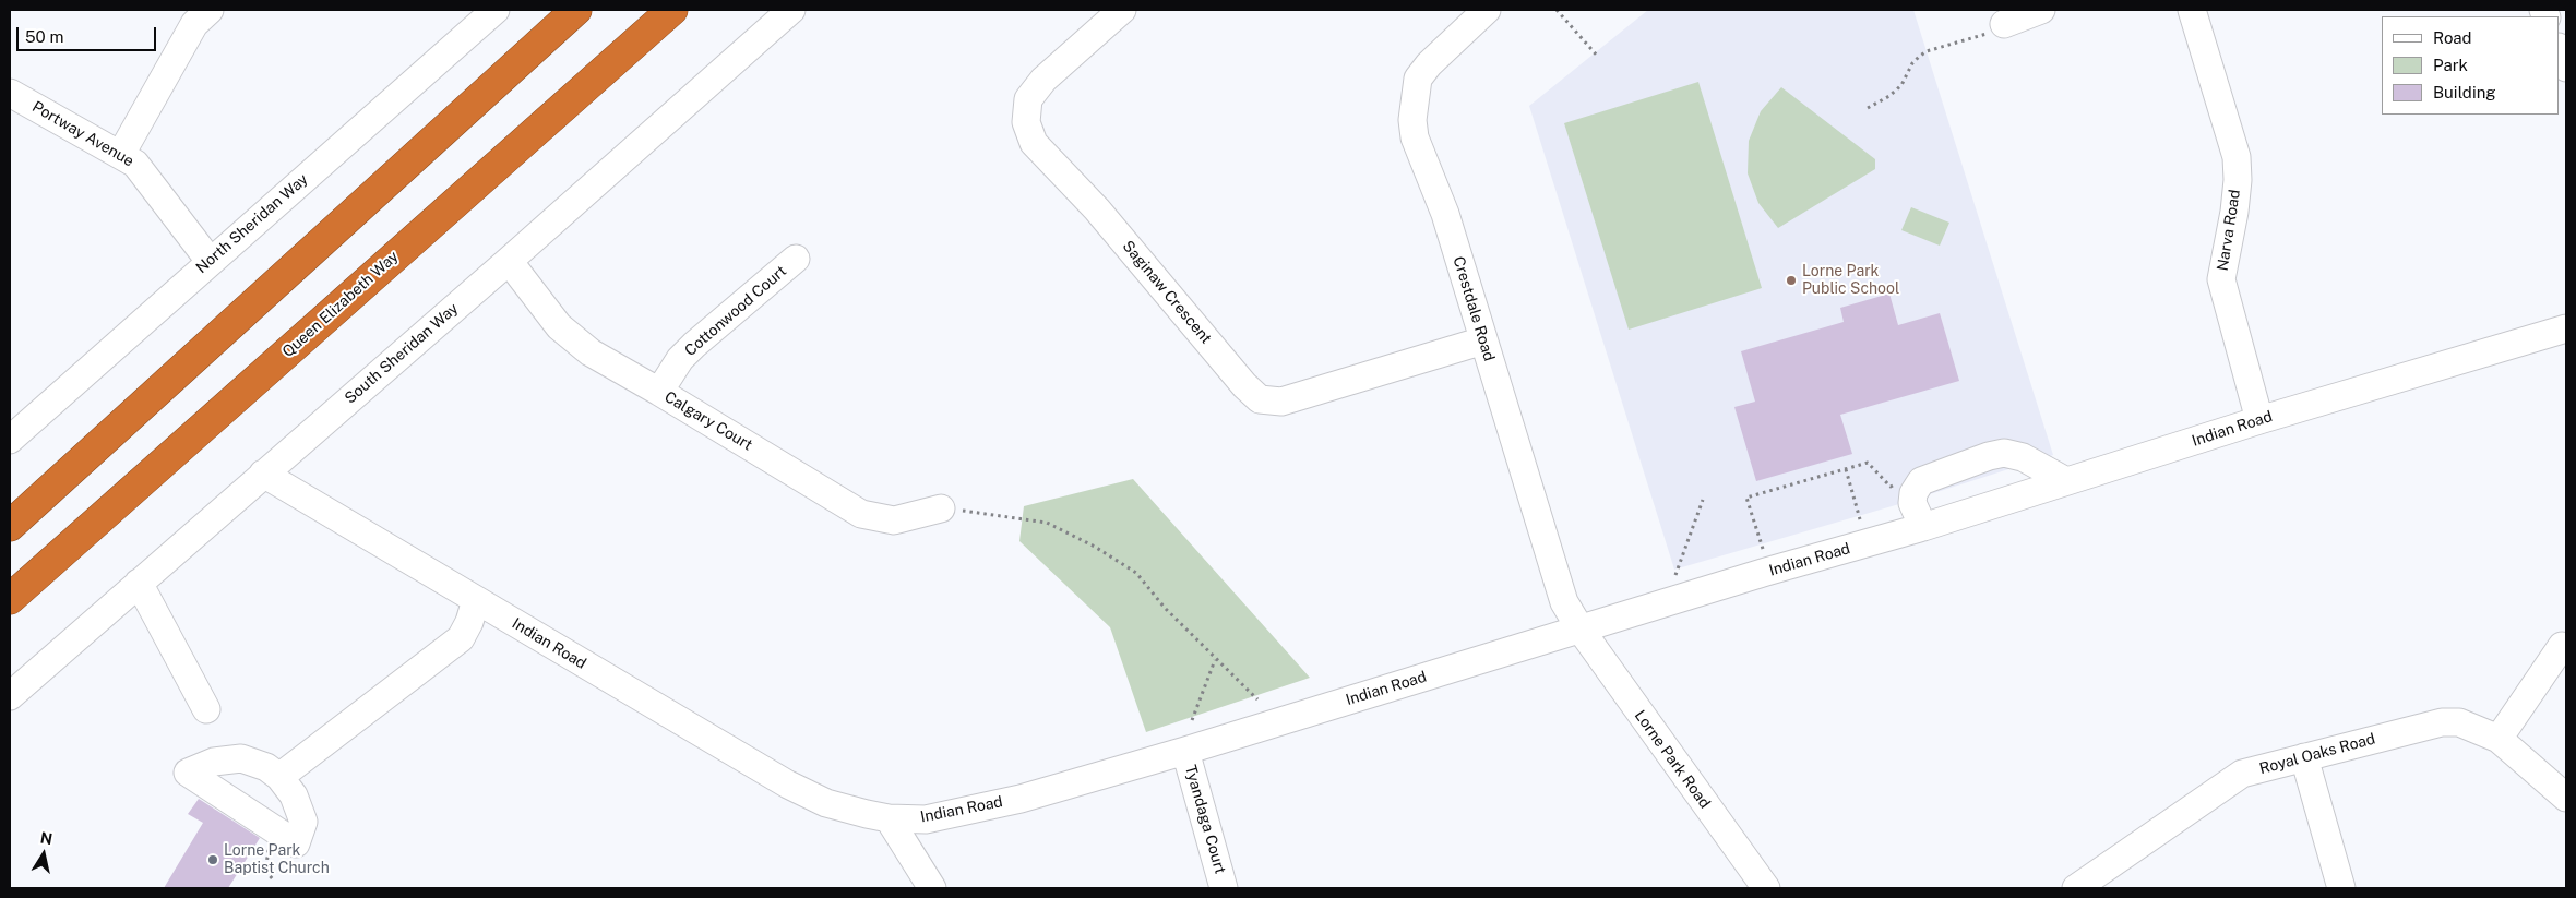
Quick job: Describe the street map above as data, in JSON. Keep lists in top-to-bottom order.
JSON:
{
  "streets": {
    "highway": ["Queen Elizabeth Way"],
    "street": [
      "Portway Avenue",
      "North Sheridan Way",
      "Narva Road",
      "Saginaw Crescent",
      "Crestdale Road",
      "Cottonwood Court",
      "South Sheridan Way",
      "Calgary Court",
      "Indian Road",
      "Royal Oaks Road",
      "Lorne Park Road",
      "Tyandaga Court"
    ]
  },
  "crossings": [
    ["Portway Avenue", "North Sheridan Way"],
    ["Narva Road", "Indian Road"],
    ["Saginaw Crescent", "Crestdale Road"],
    ["Crestdale Road", "Indian Road"],
    ["Crestdale Road", "Lorne Park Road"],
    ["Cottonwood Court", "Calgary Court"],
    ["South Sheridan Way", "Calgary Court"],
    ["South Sheridan Way", "Indian Road"],
    ["Indian Road", "Lorne Park Road"],
    ["Indian Road", "Tyandaga Court"]
  ],
  "places": ["Lorne Park Public School", "Lorne Park Baptist Church"],
  "legend": ["Road", "Park", "Building"],
  "scale_bar": "50 m",
  "north": "top"
}
